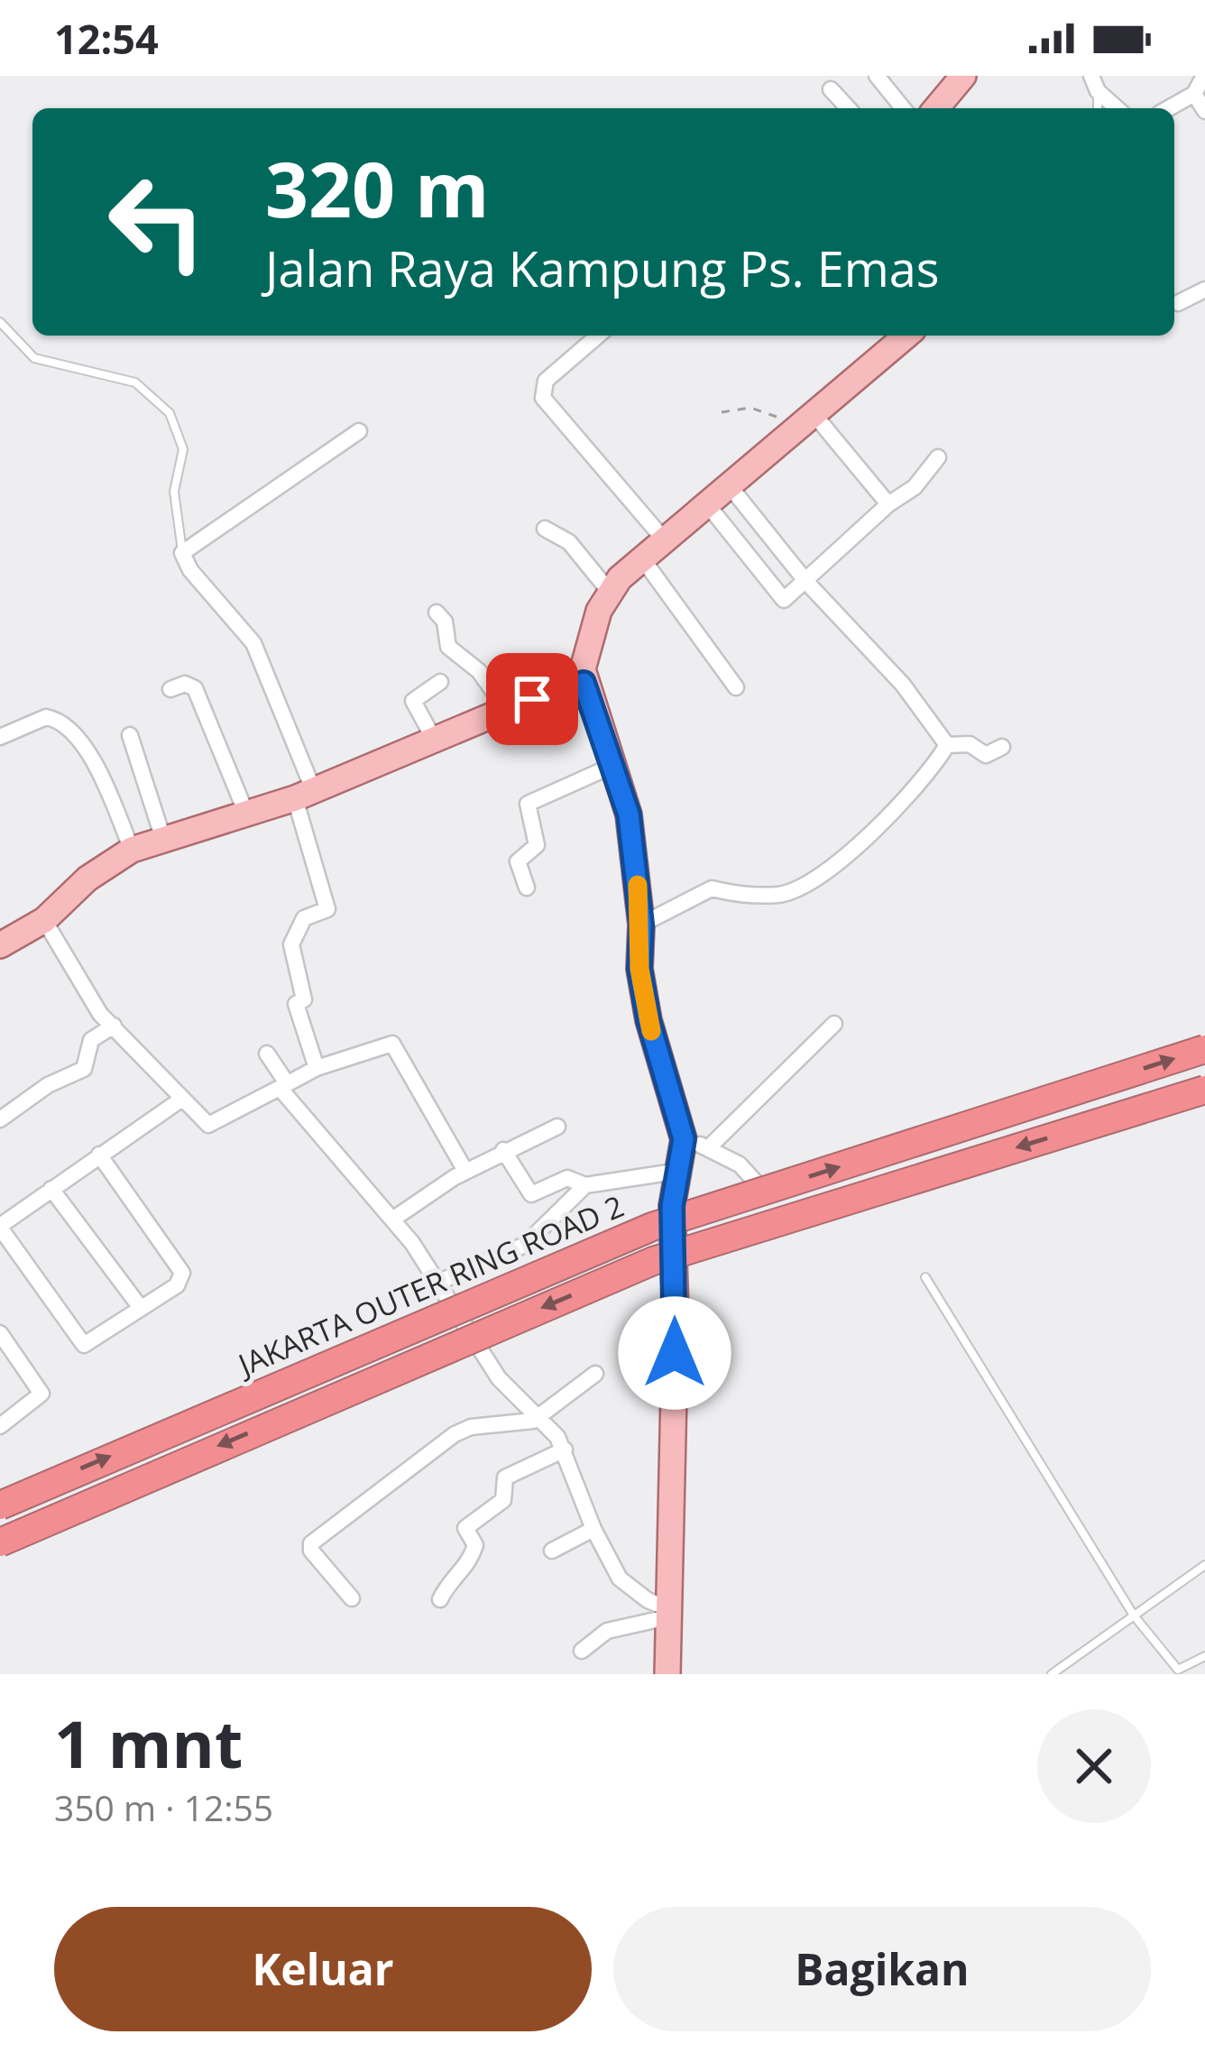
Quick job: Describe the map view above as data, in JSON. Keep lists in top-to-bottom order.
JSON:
{
  "streets": {
    "highway": ["JAKARTA OUTER RING ROAD 2"]
  },
  "page": {
    "status": "12:54",
    "turn": ["320 m", "Jalan Raya Kampung Ps. Emas"],
    "heading": ["1 mnt", "350 m · 12:55"],
    "buttons": ["Keluar", "Bagikan"]
  }
}
